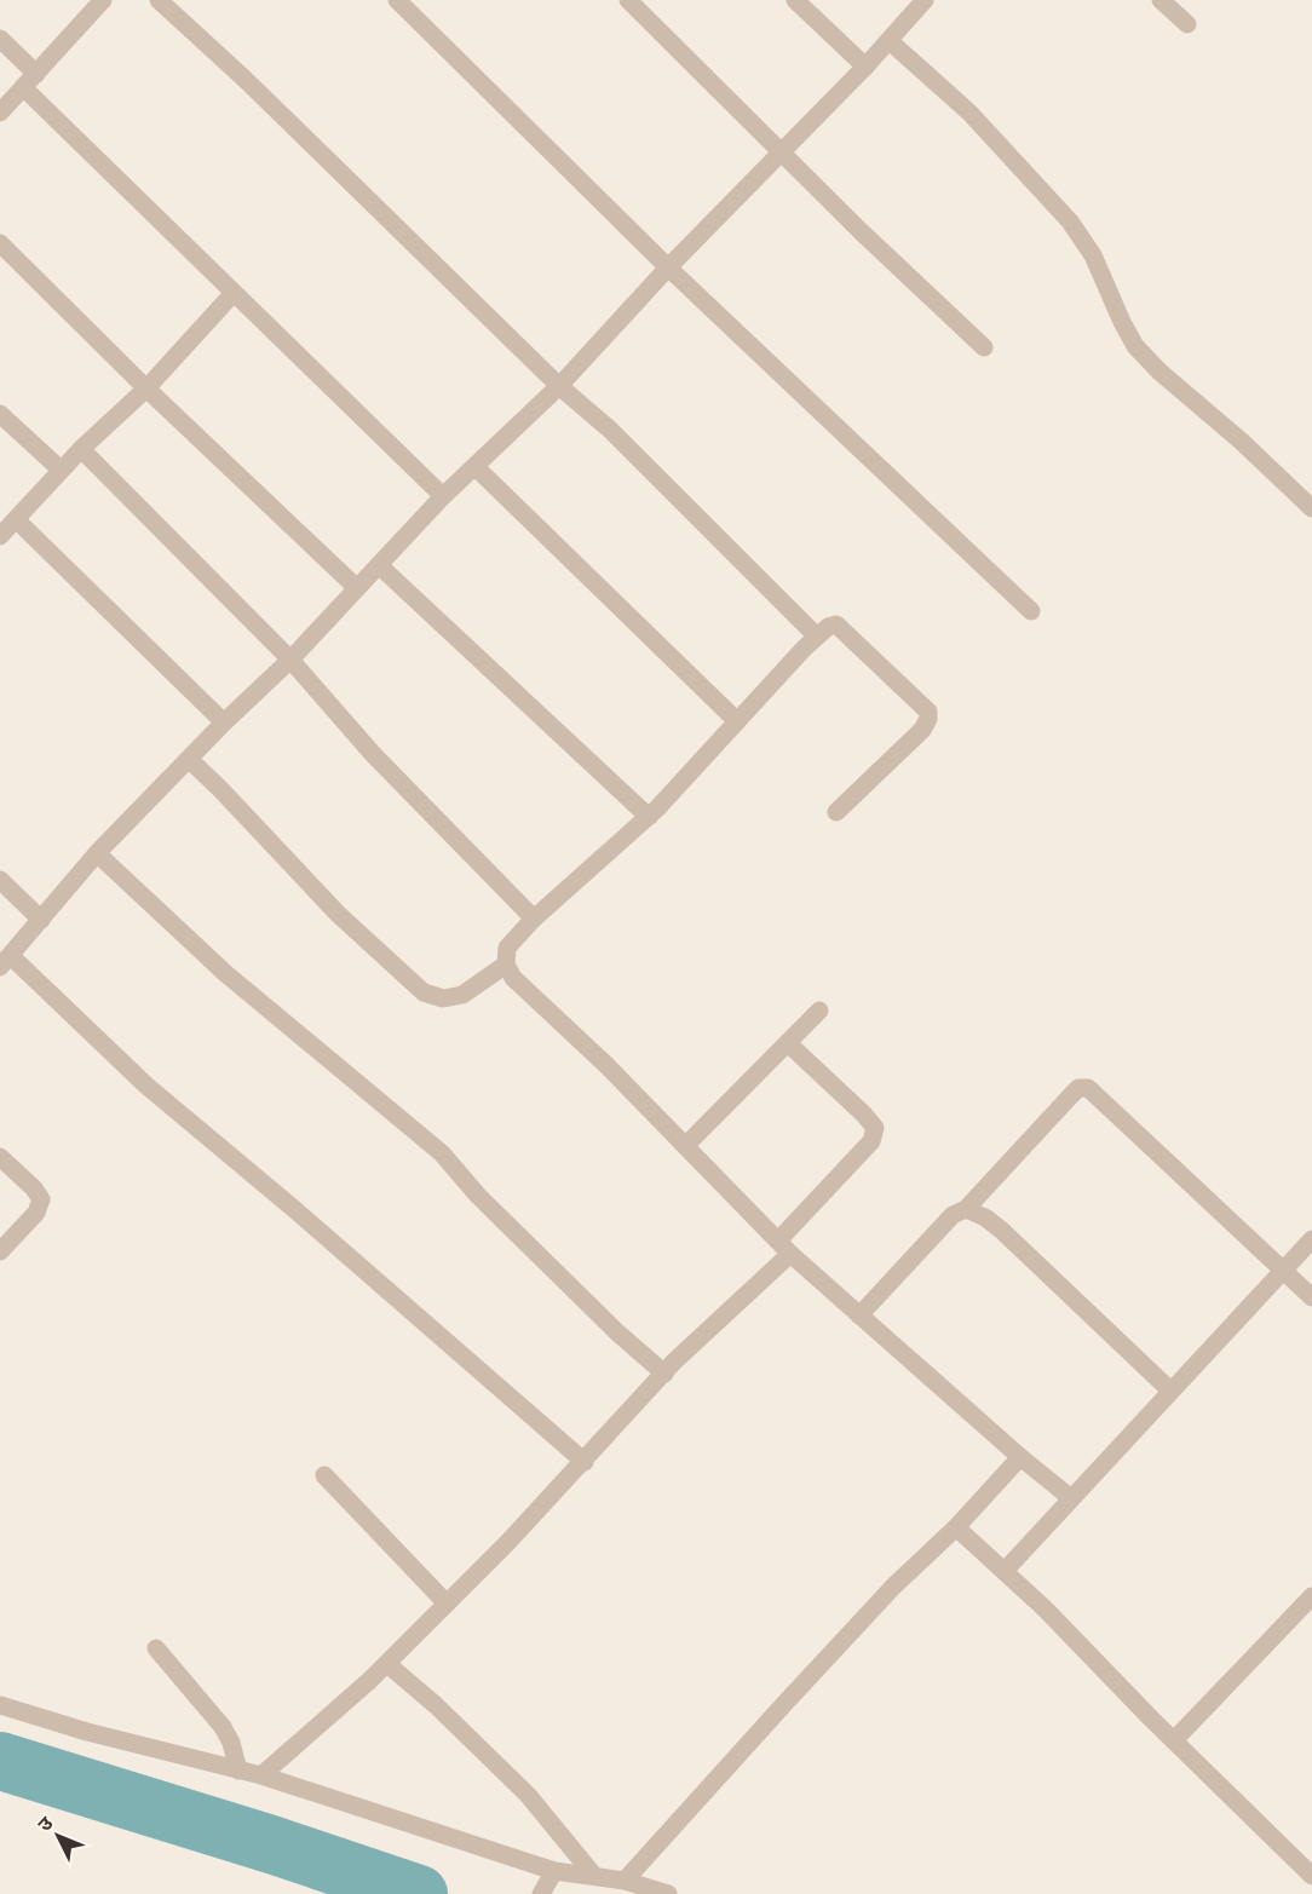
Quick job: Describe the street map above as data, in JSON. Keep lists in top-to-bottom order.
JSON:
{
  "north": "top left"
}
